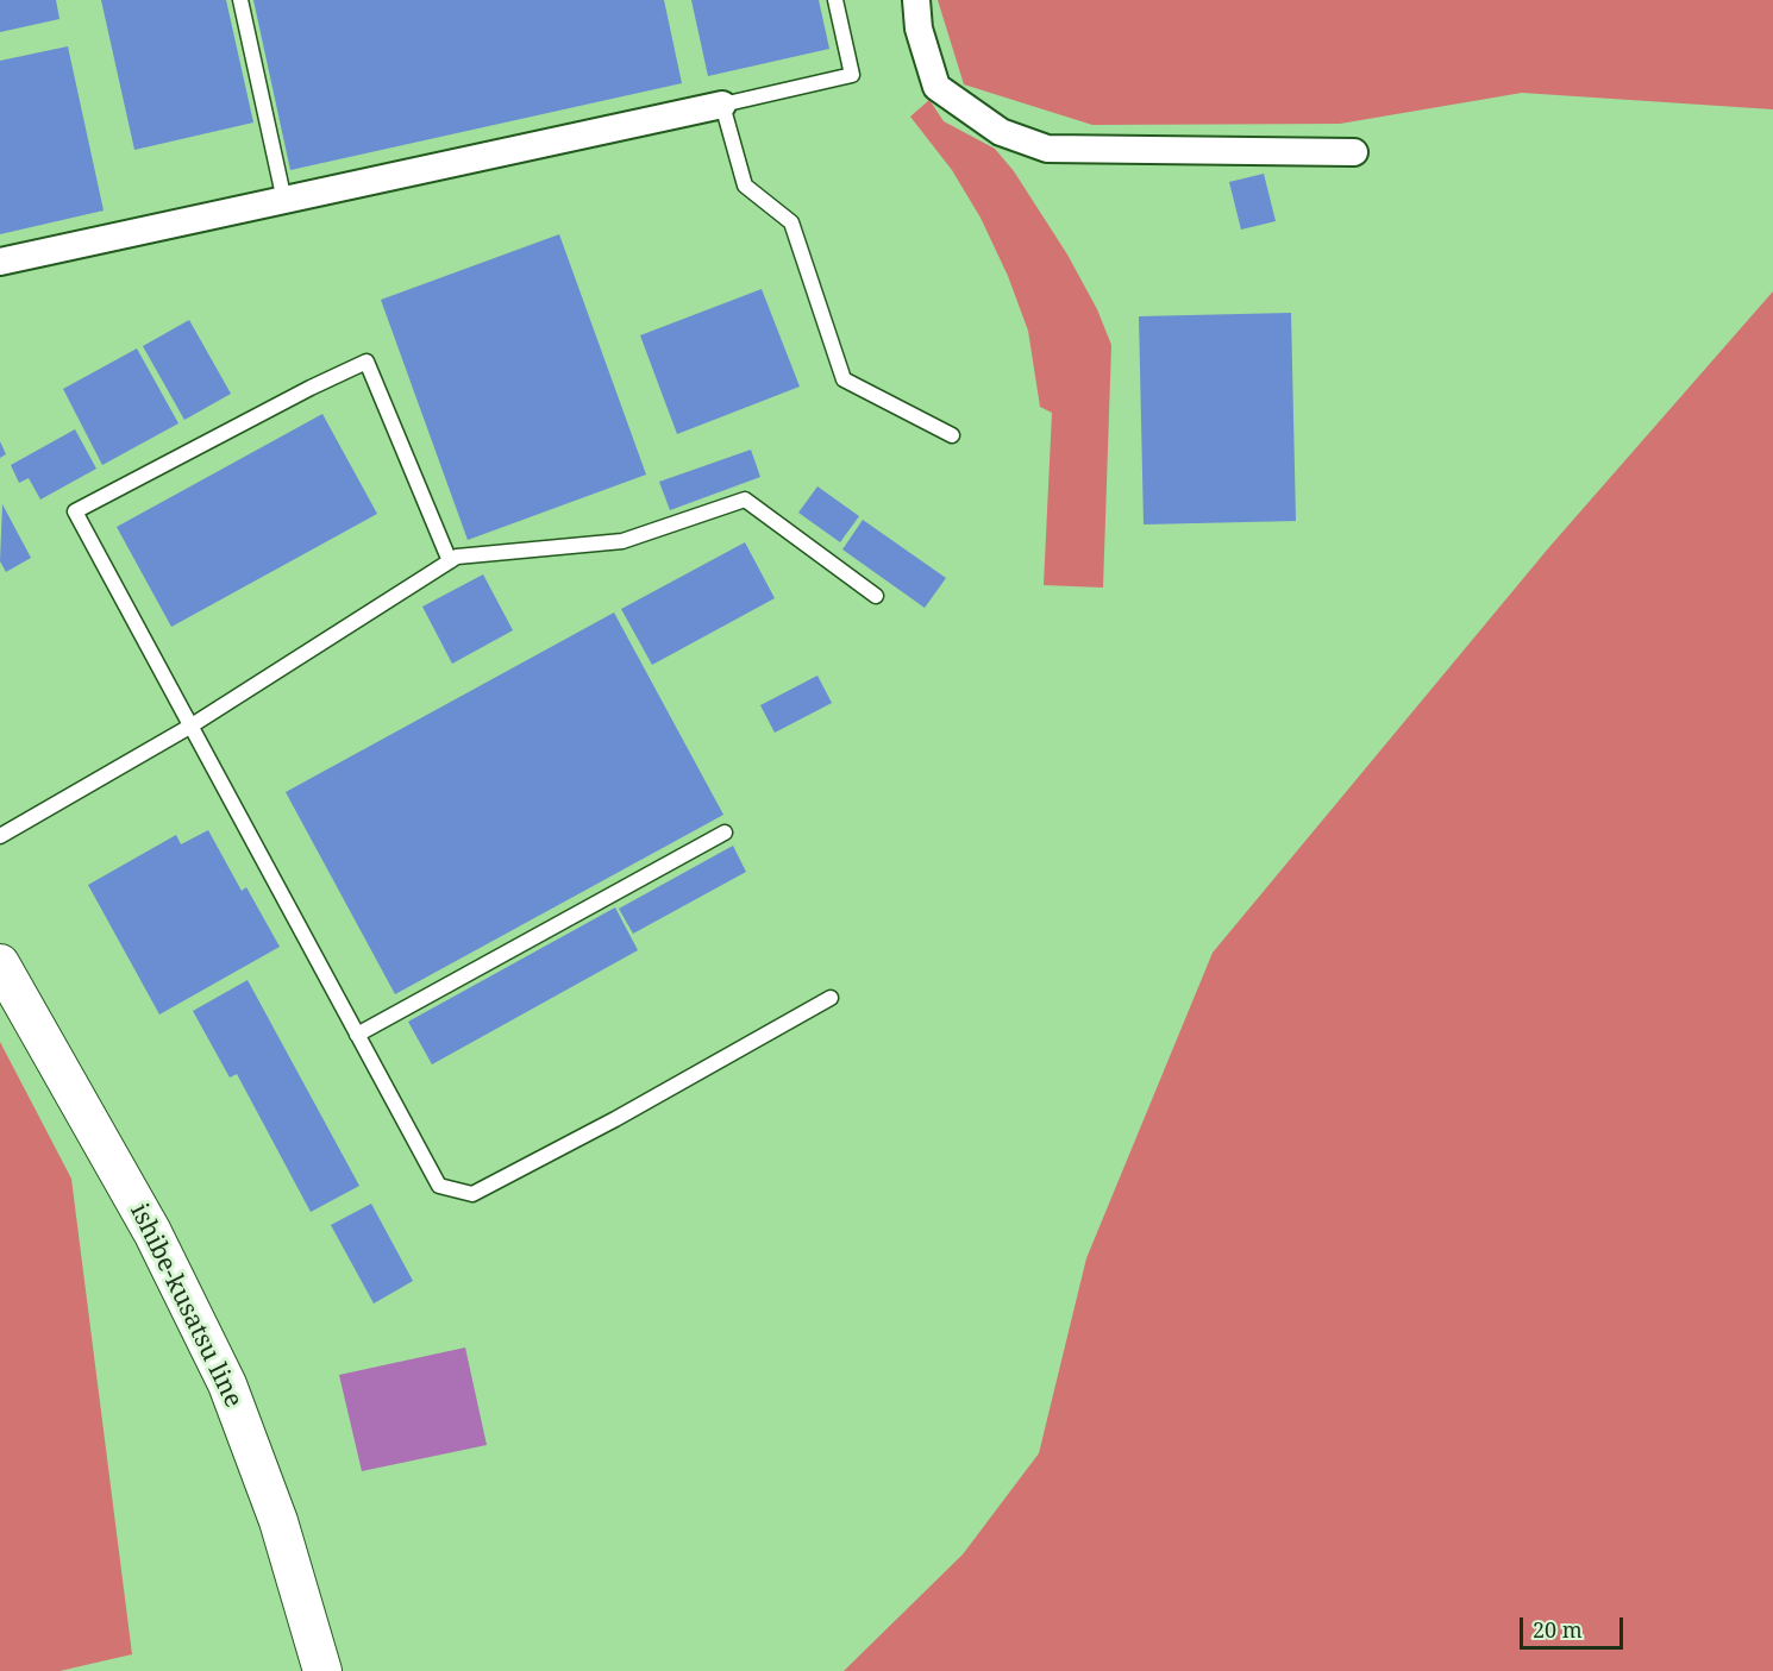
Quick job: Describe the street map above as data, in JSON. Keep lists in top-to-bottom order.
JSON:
{
  "streets": {
    "main road": ["ishibe-kusatsu line"]
  },
  "scale_bar": "20 m"
}
